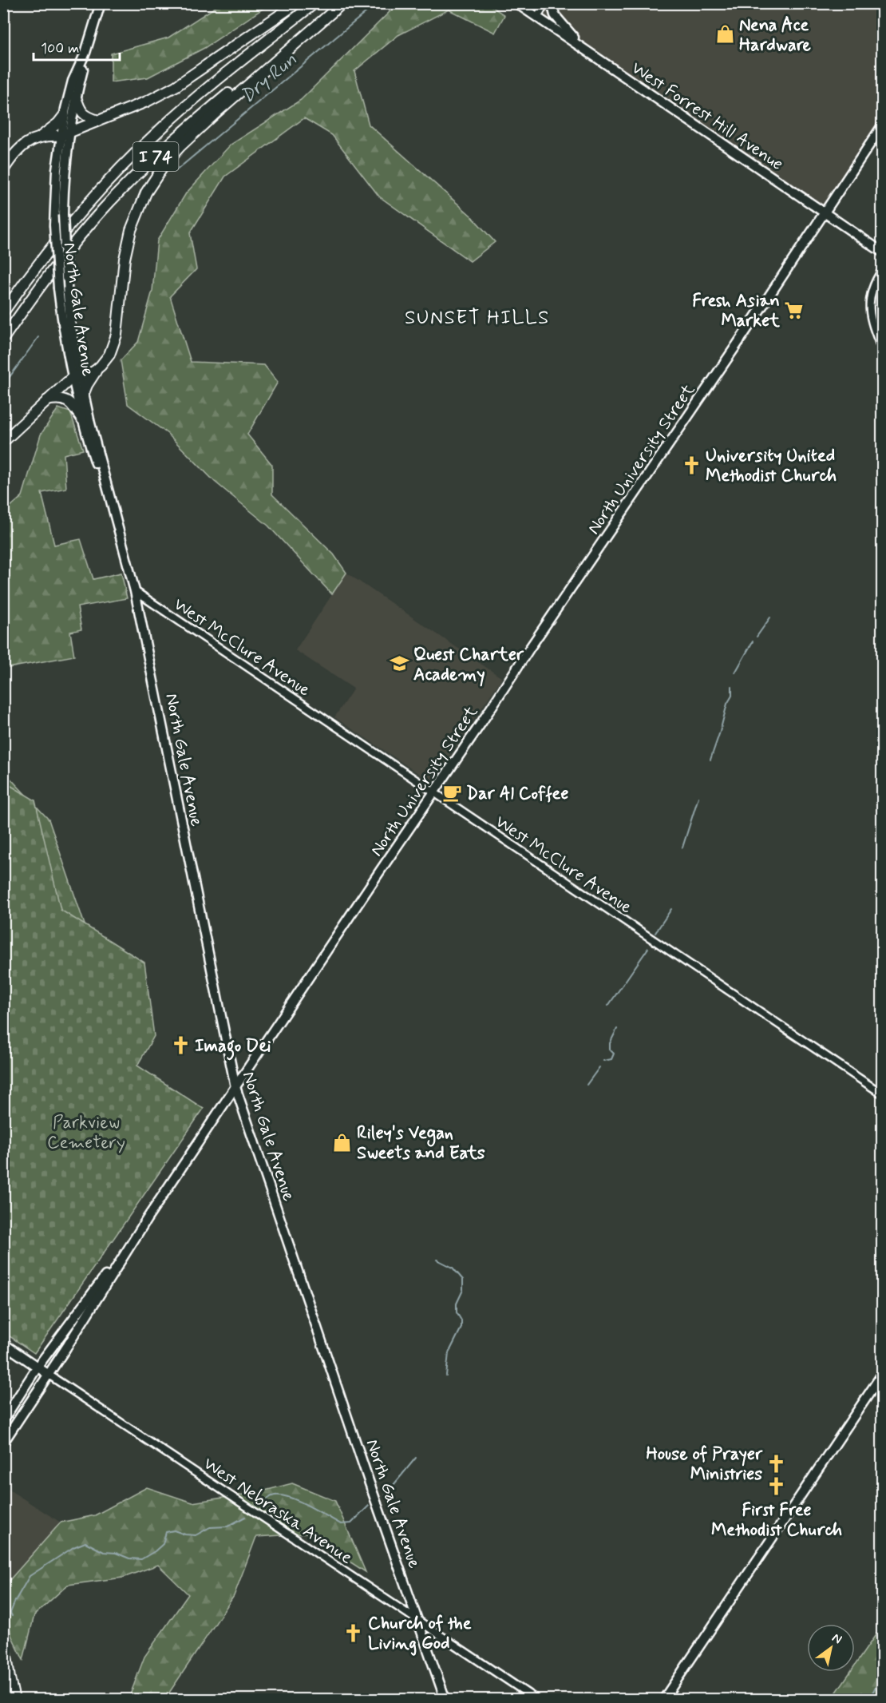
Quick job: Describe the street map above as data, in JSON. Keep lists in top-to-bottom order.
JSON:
{
  "streets": {
    "highway": ["I 74"],
    "main road": [
      "West Forrest Hill Avenue",
      "North Gale Avenue",
      "North University Street",
      "West Nebraska Avenue"
    ],
    "street": ["West McClure Avenue"]
  },
  "crossings": [
    ["West Forrest Hill Avenue", "North University Street"],
    ["North Gale Avenue", "North University Street"],
    ["North Gale Avenue", "West McClure Avenue"],
    ["North Gale Avenue", "West Nebraska Avenue"],
    ["North University Street", "West McClure Avenue"],
    ["North University Street", "West Nebraska Avenue"]
  ],
  "districts": ["SUNSET HILLS"],
  "water": ["Dry Run"],
  "parks": ["Parkview Cemetery"],
  "places": {
    "shop": ["Nena Ace Hardware", "Riley's Vegan Sweets and Eats"],
    "supermarket": ["Fresh Asian Market"],
    "church": [
      "University United Methodist Church",
      "Imago Dei",
      "House of Prayer Ministries",
      "First Free Methodist Church",
      "Church of the Living God"
    ],
    "school or university": ["Quest Charter Academy"],
    "cafe": ["Dar Al Coffee"]
  },
  "scale_bar": "100 m",
  "north": "top right"
}
